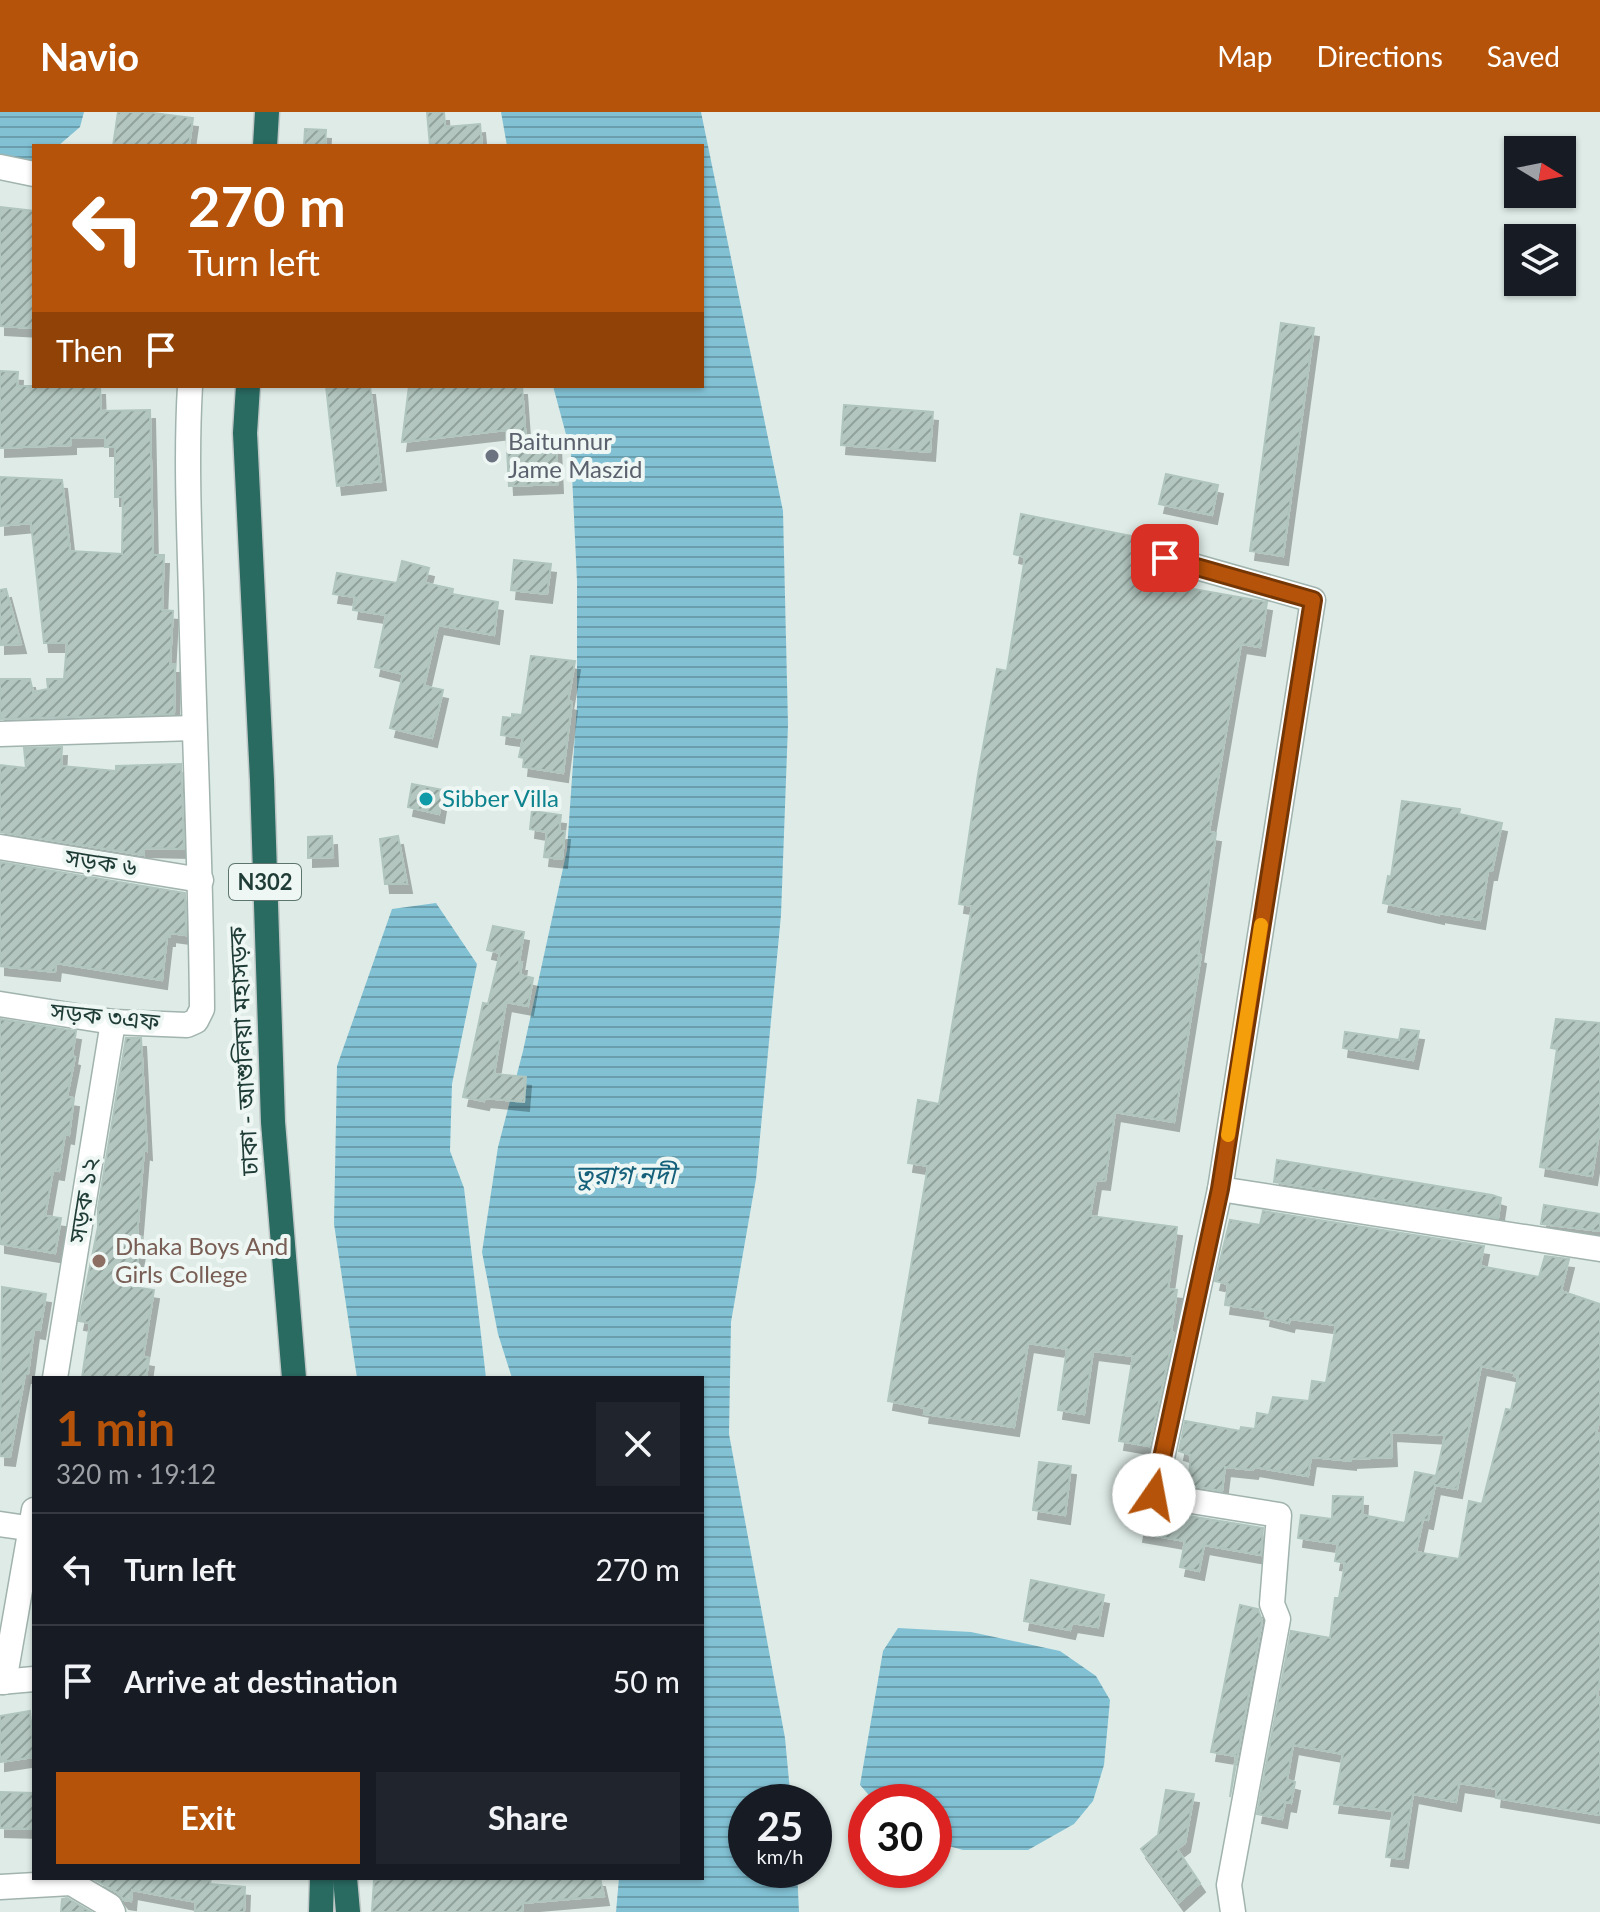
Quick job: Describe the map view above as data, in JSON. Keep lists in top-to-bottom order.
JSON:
{
  "streets": {
    "highway": ["N302", "ঢাকা - আশুলিয়া মহাসড়ক"],
    "street": ["সড়ক ৬", "সড়ক ৩এফ", "সড়ক ১২"]
  },
  "crossings": [
    ["সড়ক ৬", "সড়ক ৩এফ"],
    ["সড়ক ৩এফ", "সড়ক ১২"]
  ],
  "water": ["তুরাগ নদী"],
  "places": ["Baitunnur Jame Maszid", "Sibber Villa", "Dhaka Boys And Girls College"],
  "north": "right",
  "page": {
    "header": "Navio",
    "nav": ["Map", "Directions", "Saved"],
    "turn": ["270 m", "Turn left"],
    "then": "Then",
    "heading": ["1 min", "320 m · 19:12"],
    "list": [
      {
        "name": "Turn left",
        "value": "270 m"
      },
      {
        "name": "Arrive at destination",
        "value": "50 m"
      }
    ],
    "buttons": ["Exit", "Share"],
    "speed": "25 km/h",
    "limit": "30"
  }
}
